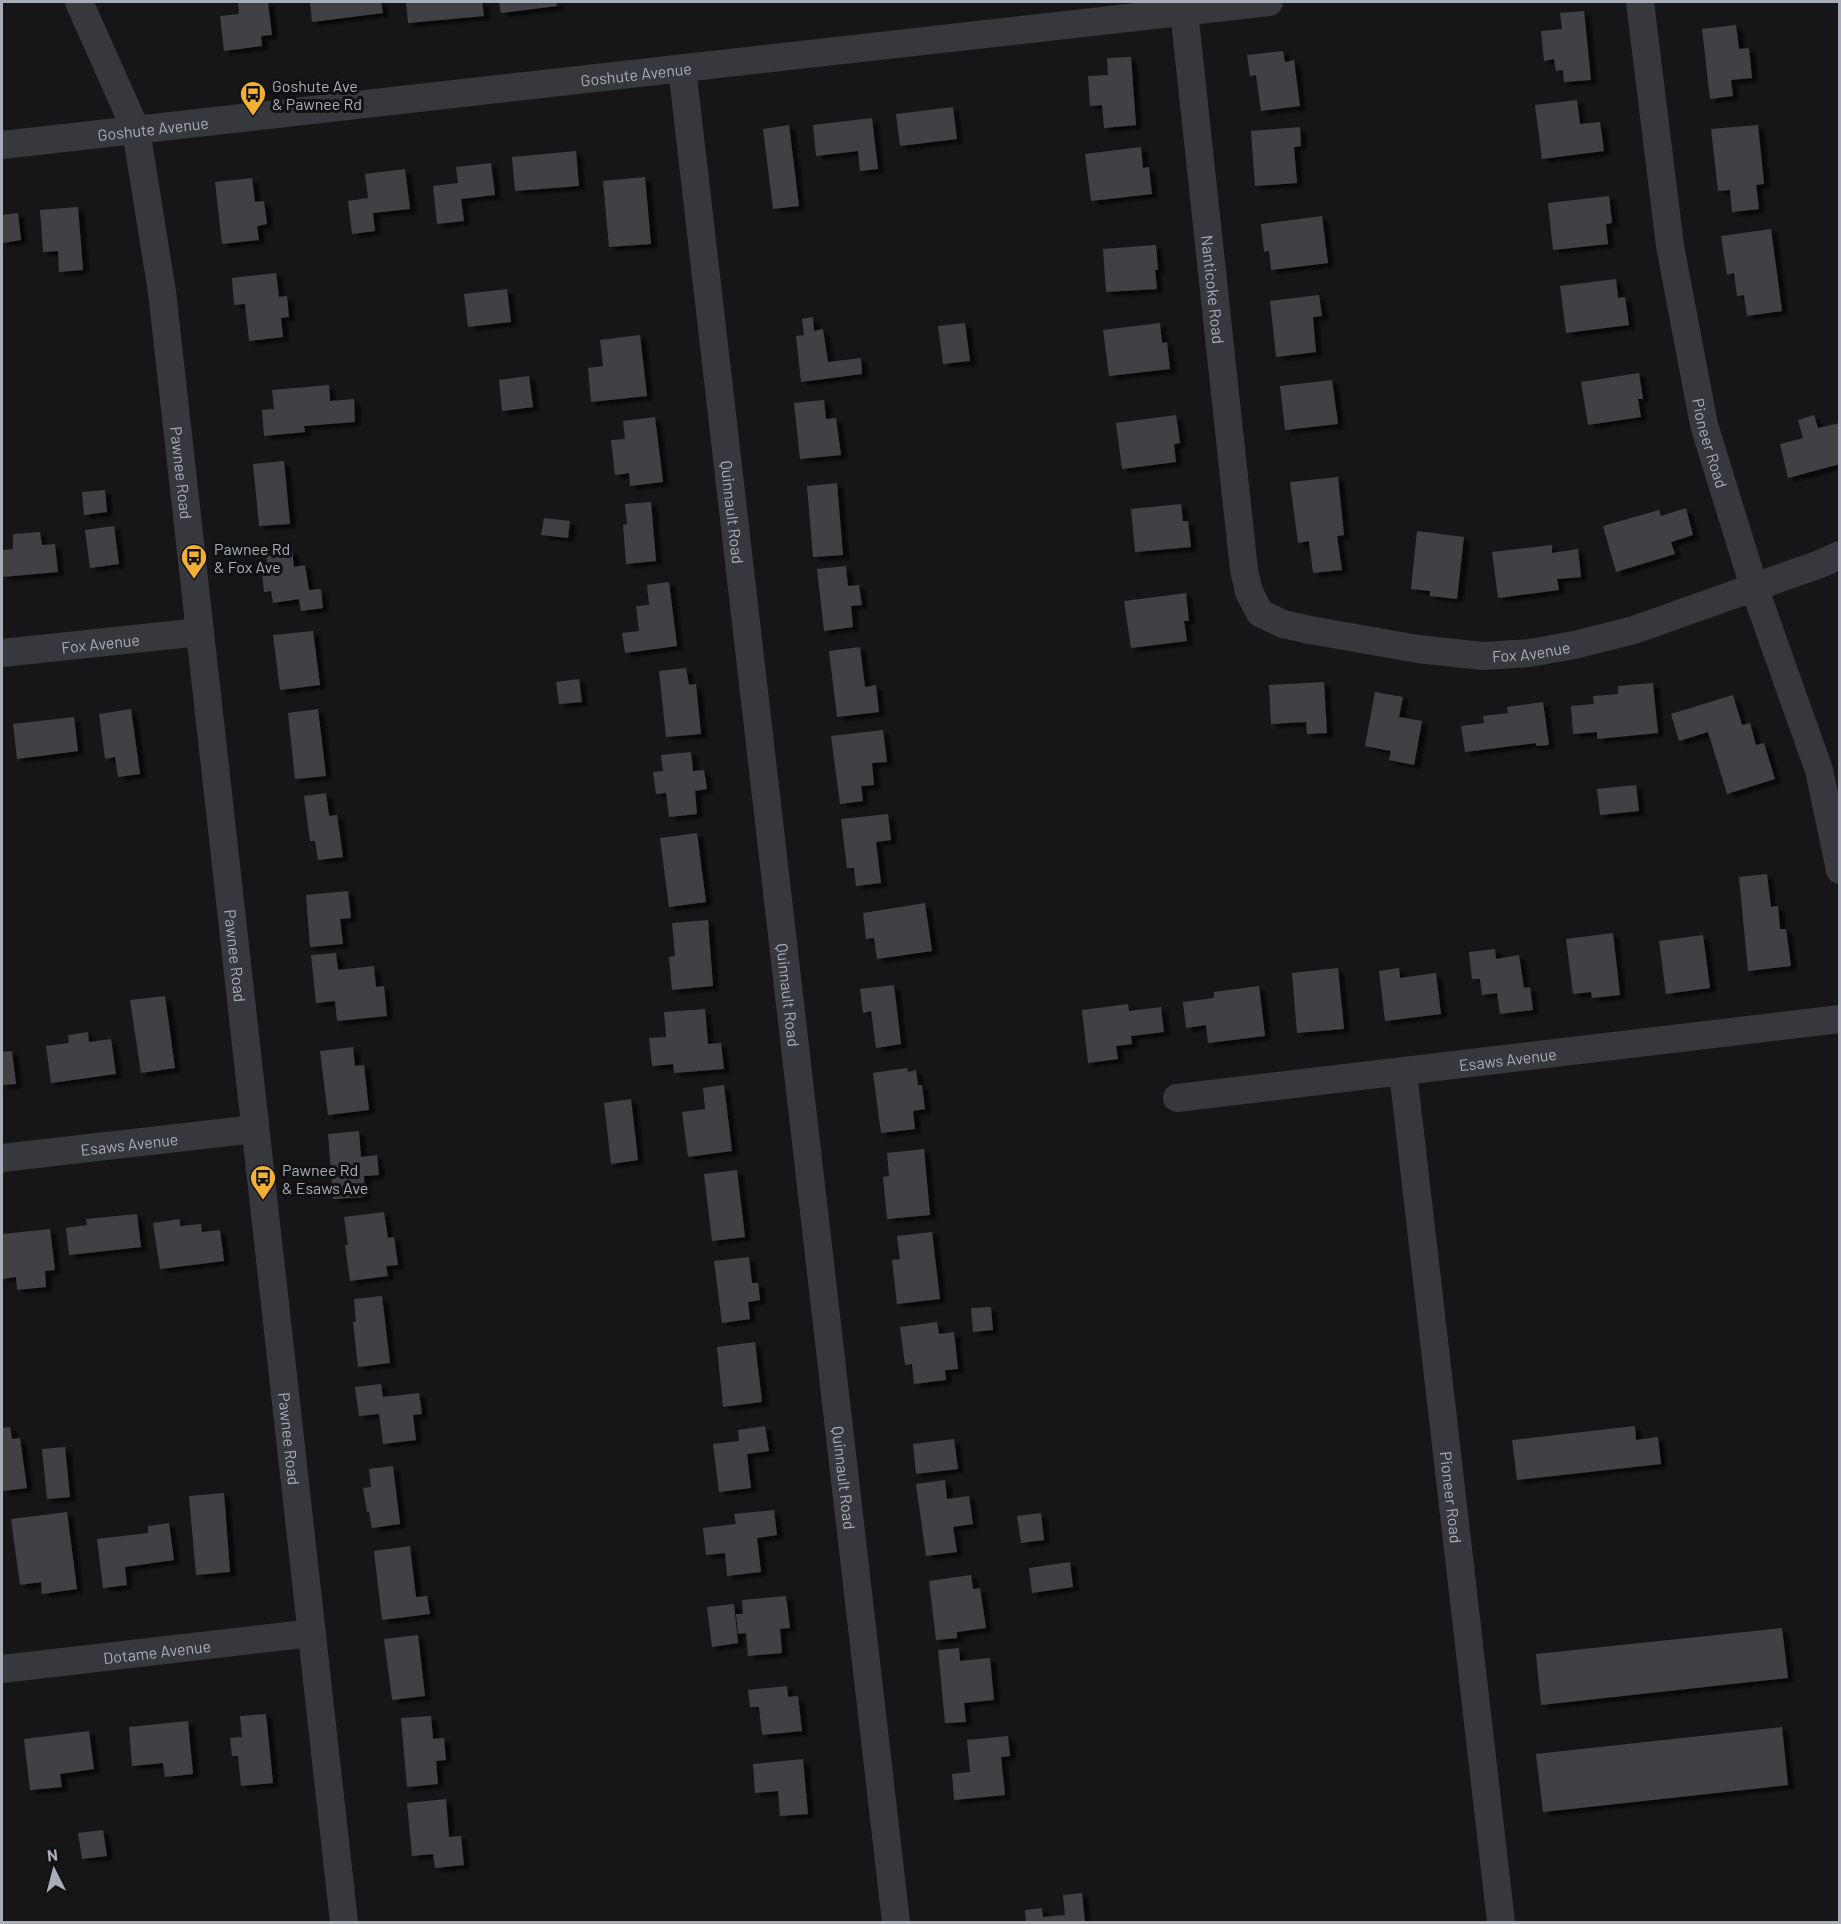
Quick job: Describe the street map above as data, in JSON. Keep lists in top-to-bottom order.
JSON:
{
  "streets": {
    "street": [
      "Goshute Avenue",
      "Nanticoke Road",
      "Pioneer Road",
      "Pawnee Road",
      "Quinnault Road",
      "Fox Avenue",
      "Esaws Avenue",
      "Dotame Avenue"
    ]
  },
  "crossings": [
    ["Goshute Avenue", "Nanticoke Road"],
    ["Goshute Avenue", "Pawnee Road"],
    ["Goshute Avenue", "Quinnault Road"],
    ["Nanticoke Road", "Fox Avenue"],
    ["Pioneer Road", "Fox Avenue"],
    ["Pioneer Road", "Esaws Avenue"],
    ["Pawnee Road", "Fox Avenue"],
    ["Pawnee Road", "Esaws Avenue"],
    ["Pawnee Road", "Dotame Avenue"]
  ],
  "places": {
    "bus stop": ["Goshute Ave & Pawnee Rd", "Pawnee Rd & Fox Ave", "Pawnee Rd & Esaws Ave"]
  },
  "north": "top"
}
